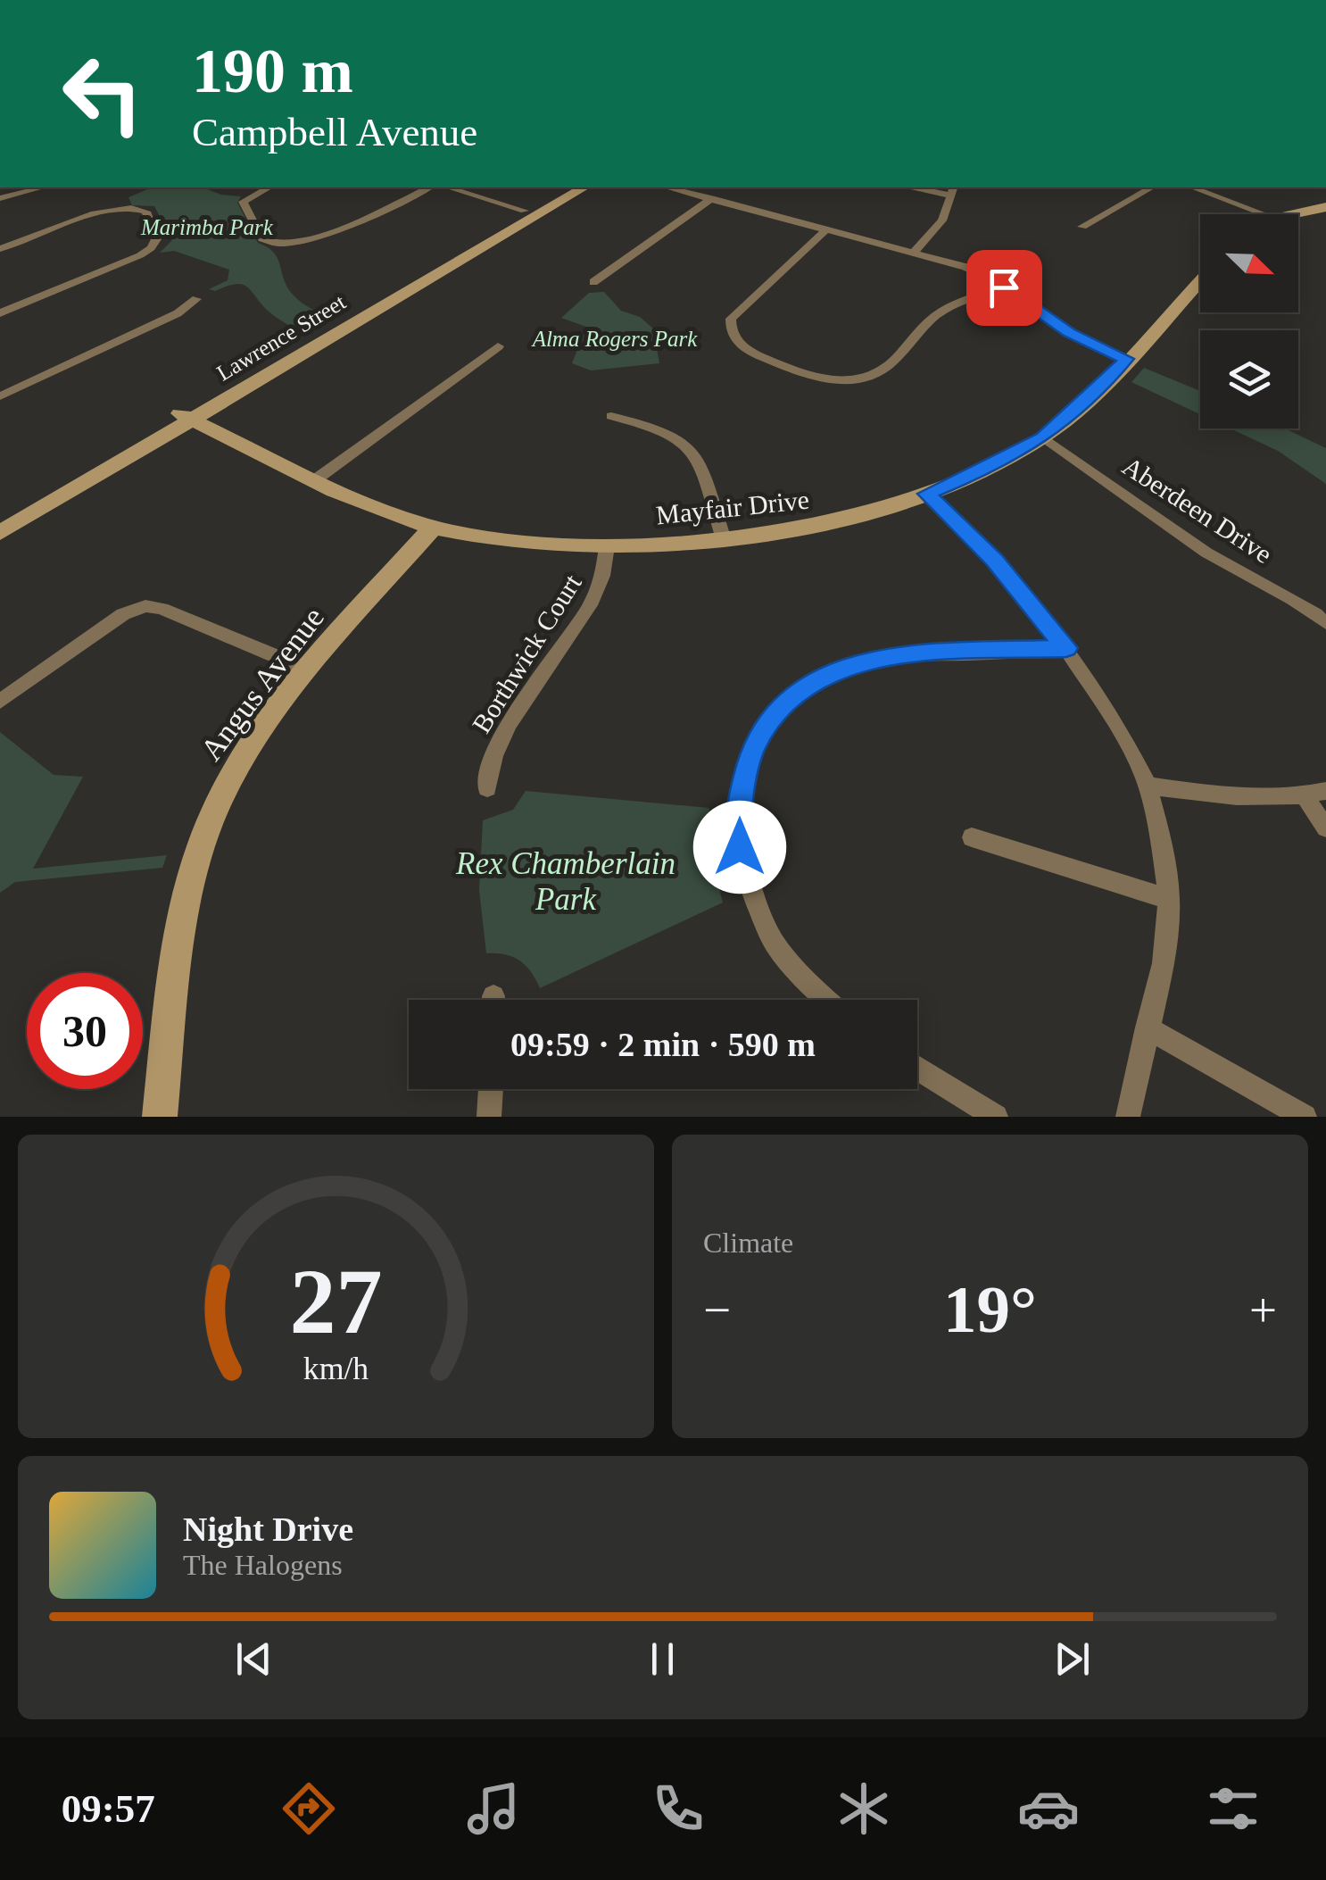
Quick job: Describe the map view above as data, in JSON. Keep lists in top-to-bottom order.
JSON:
{
  "streets": {
    "street": [
      "Lawrence Street",
      "Mayfair Drive",
      "Aberdeen Drive",
      "Borthwick Court",
      "Angus Avenue"
    ]
  },
  "crossings": [
    ["Lawrence Street", "Mayfair Drive"],
    ["Mayfair Drive", "Aberdeen Drive"],
    ["Mayfair Drive", "Borthwick Court"],
    ["Mayfair Drive", "Angus Avenue"]
  ],
  "parks": ["Marimba Park", "Alma Rogers Park", "Rex Chamberlain Park"],
  "north": "bottom right",
  "page": {
    "turn": ["190 m", "Campbell Avenue"],
    "limit": "30",
    "trip": "09:59 · 2 min · 590 m",
    "tile": "Climate",
    "heat": ["−", "19°", "+"],
    "song": ["Night Drive", "The Halogens"],
    "tabs": "09:57",
    "gauge": ["27", "km/h"]
  }
}
